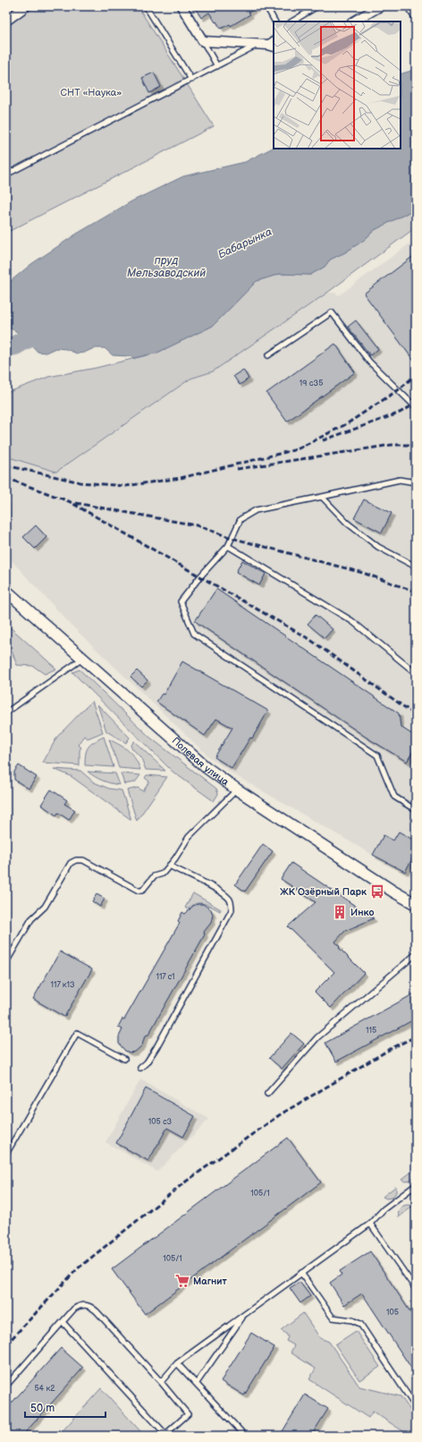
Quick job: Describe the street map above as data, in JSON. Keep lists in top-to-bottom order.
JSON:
{
  "streets": {
    "street": ["Полевая улица"]
  },
  "water": ["Бабарынка", "пруд Мельзаводский"],
  "parks": ["СНТ «Наука»"],
  "places": {
    "bus stop": ["ЖК Озёрный Парк"],
    "building": ["Инко"],
    "supermarket": ["Магнит"]
  },
  "house_numbers": [
    "19 c35",
    "117 с1",
    "117 к13",
    "115",
    "105 с3",
    "105/1",
    "105/1",
    "105",
    "54 к2"
  ],
  "scale_bar": "50 m"
}
